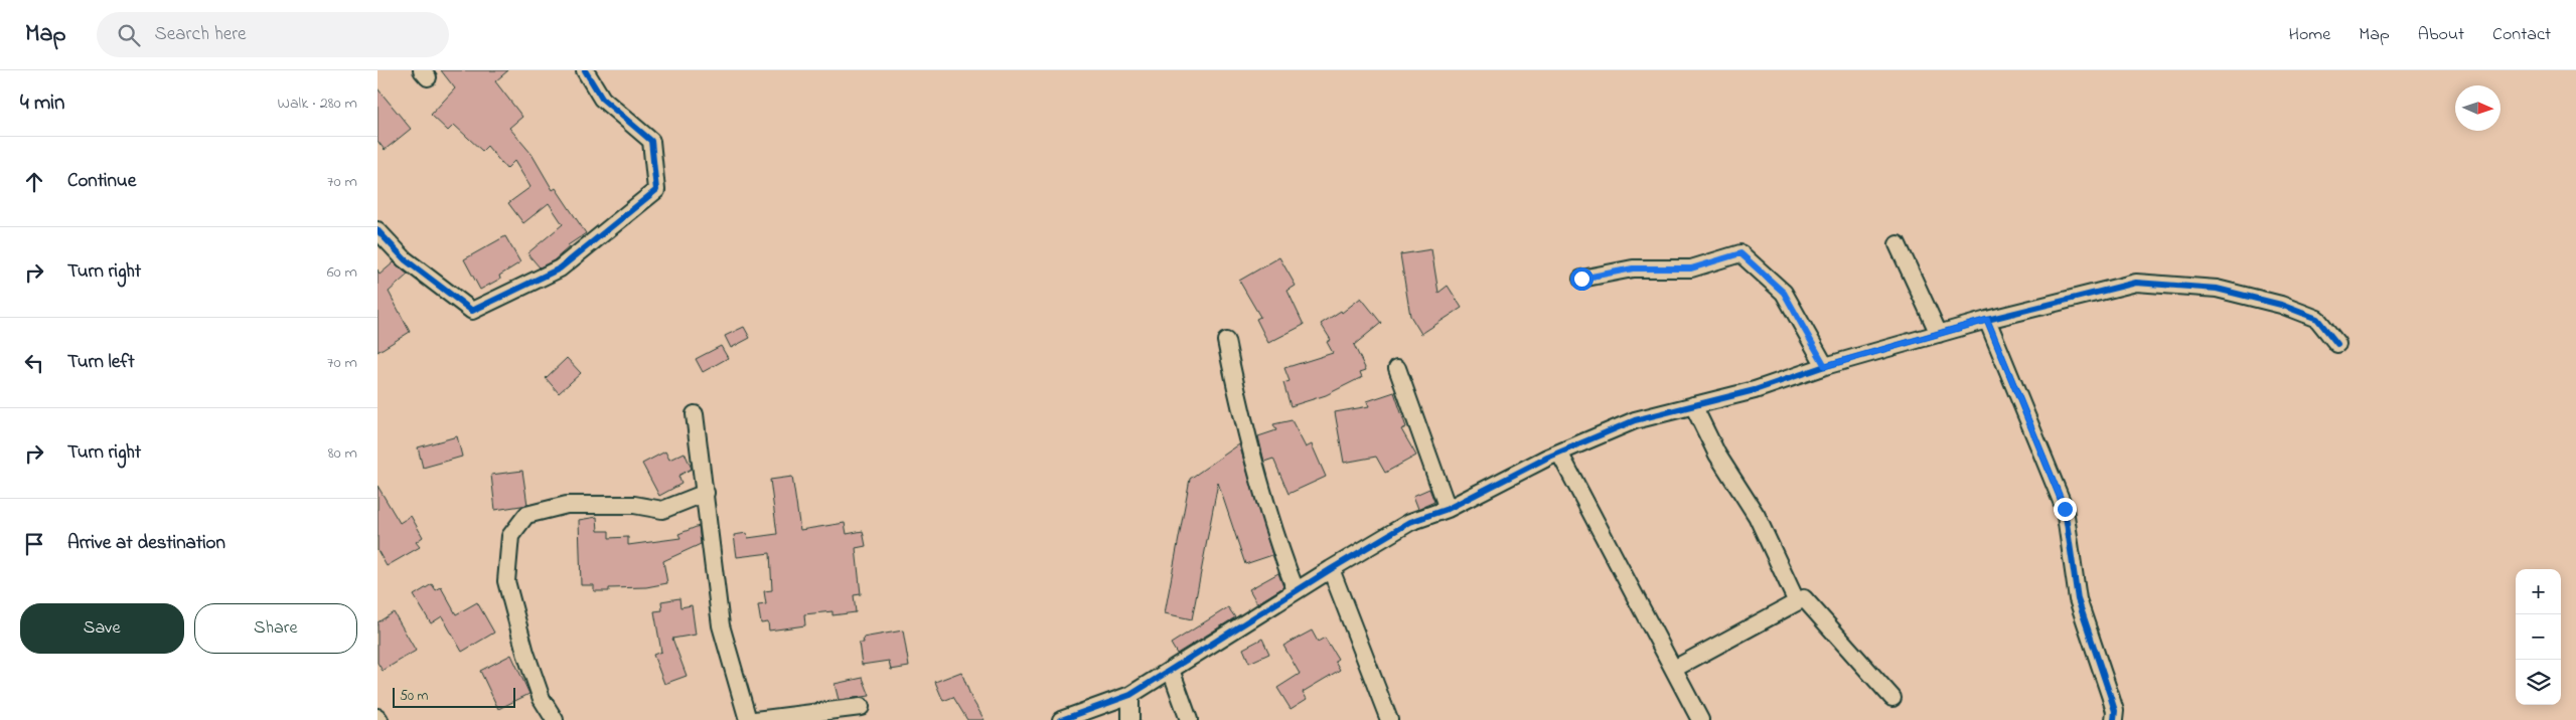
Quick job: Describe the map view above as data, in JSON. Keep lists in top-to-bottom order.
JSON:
{
  "scale_bar": "50 m",
  "north": "right",
  "page": {
    "header": "Map",
    "search": "Search here",
    "nav": [
      "Home",
      "Map",
      "About",
      "Contact"
    ],
    "heading": ["4 min", "Walk · 280 m"],
    "list": [
      ["Continue", "70 m"],
      ["Turn right", "60 m"],
      ["Turn left", "70 m"],
      ["Turn right", "80 m"],
      "Arrive at destination"
    ],
    "map_buttons": ["+", "−"],
    "buttons": ["Save", "Share"],
    "scale": "50 m"
  }
}
